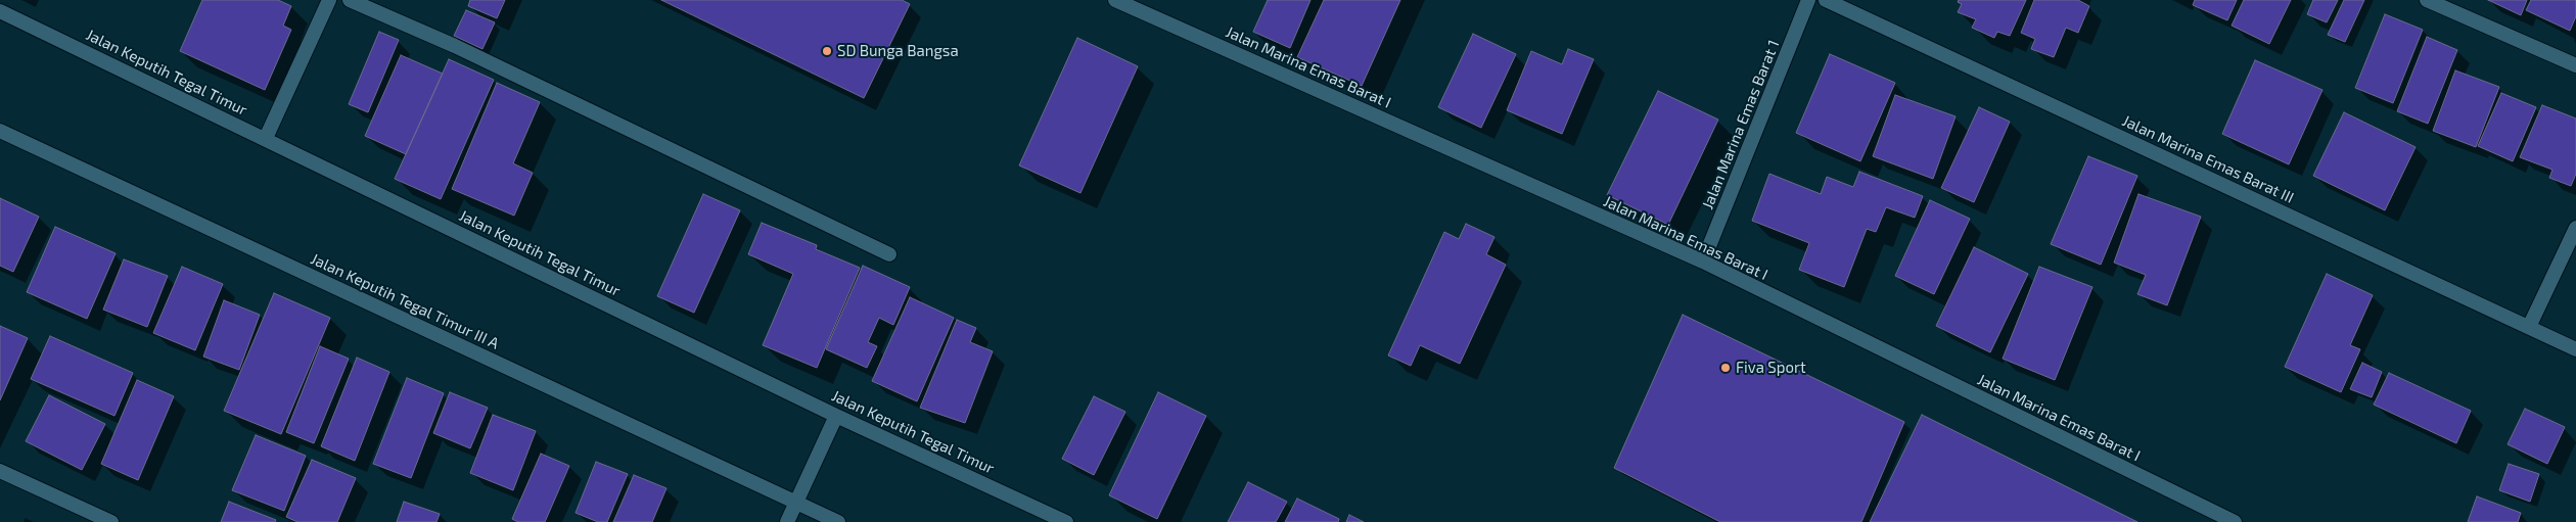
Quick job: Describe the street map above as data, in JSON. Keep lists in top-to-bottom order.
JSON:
{
  "streets": {
    "street": [
      "Jalan Marina Emas Barat I",
      "Jalan Keputih Tegal Timur",
      "Jalan Marina Emas Barat 1",
      "Jalan Marina Emas Barat III",
      "Jalan Keputih Tegal Timur III A"
    ]
  },
  "crossings": [
    ["Jalan Marina Emas Barat I", "Jalan Marina Emas Barat 1"]
  ],
  "places": ["SD Bunga Bangsa", "Fiva Sport"]
}
